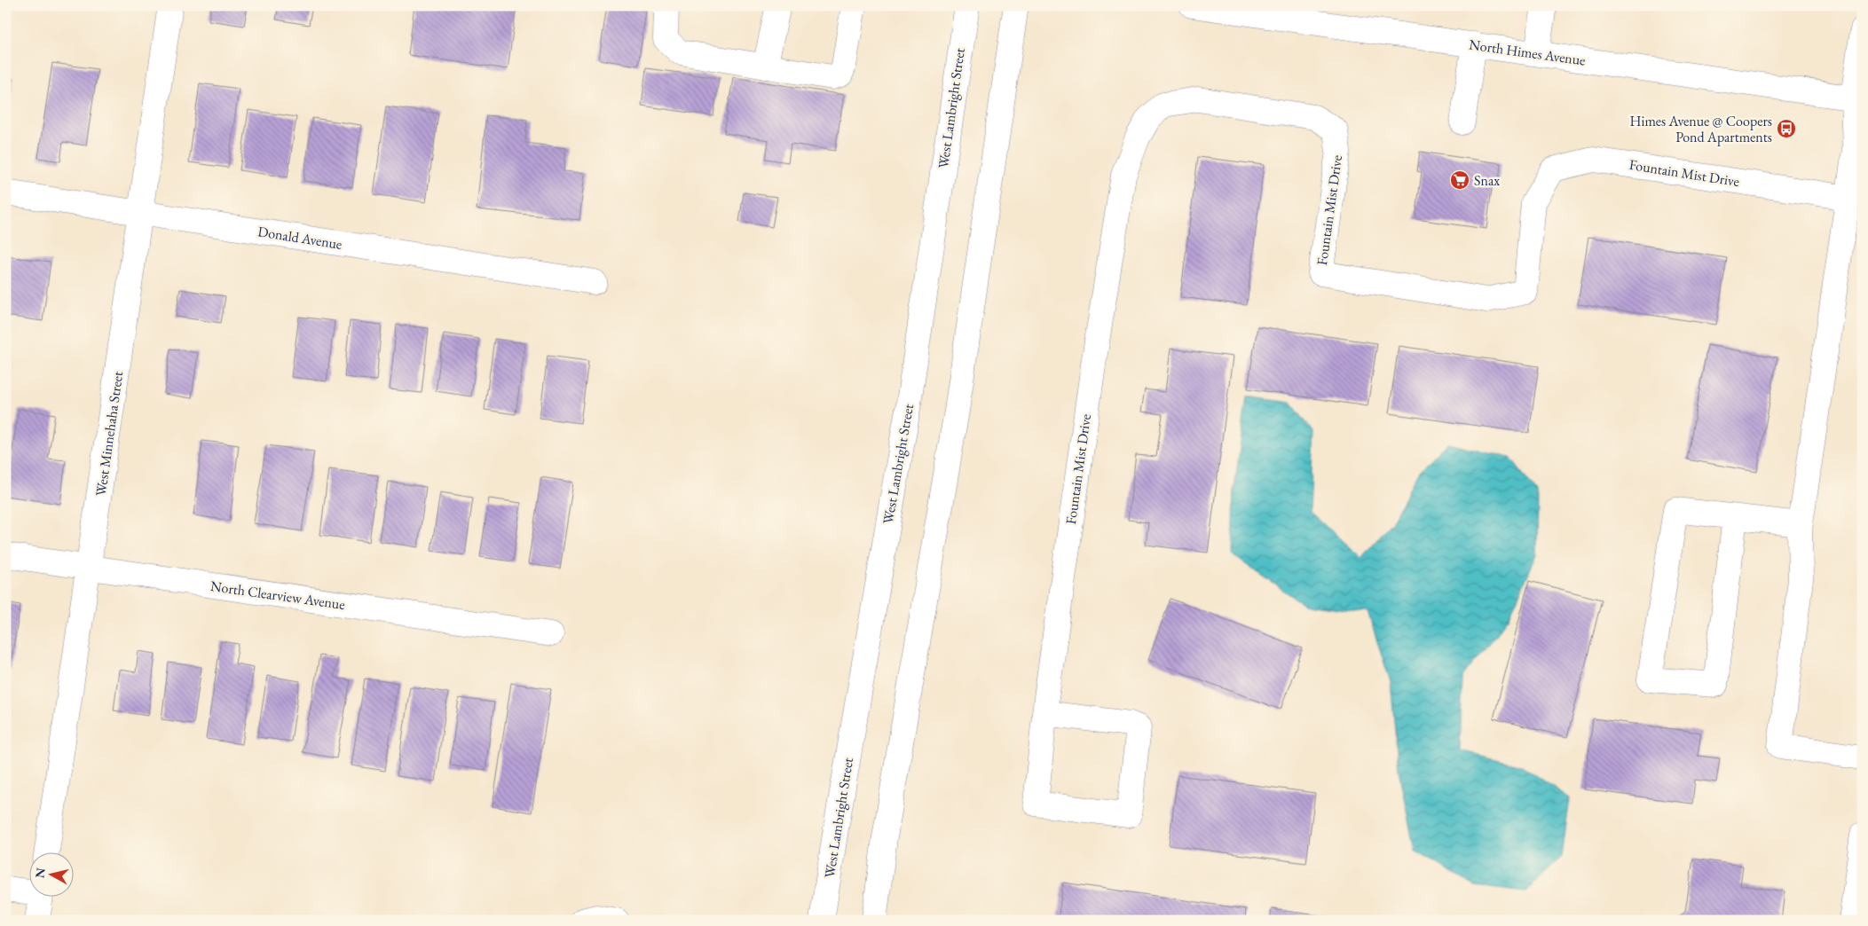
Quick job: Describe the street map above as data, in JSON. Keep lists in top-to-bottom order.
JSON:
{
  "streets": {
    "street": [
      "North Himes Avenue",
      "West Lambright Street",
      "Fountain Mist Drive",
      "Donald Avenue",
      "West Minnehaha Street",
      "North Clearview Avenue"
    ]
  },
  "crossings": [
    ["Donald Avenue", "West Minnehaha Street"],
    ["West Minnehaha Street", "North Clearview Avenue"]
  ],
  "places": {
    "bus stop": ["Himes Avenue @ Coopers Pond Apartments"],
    "supermarket": ["Snax"]
  },
  "north": "left"
}
